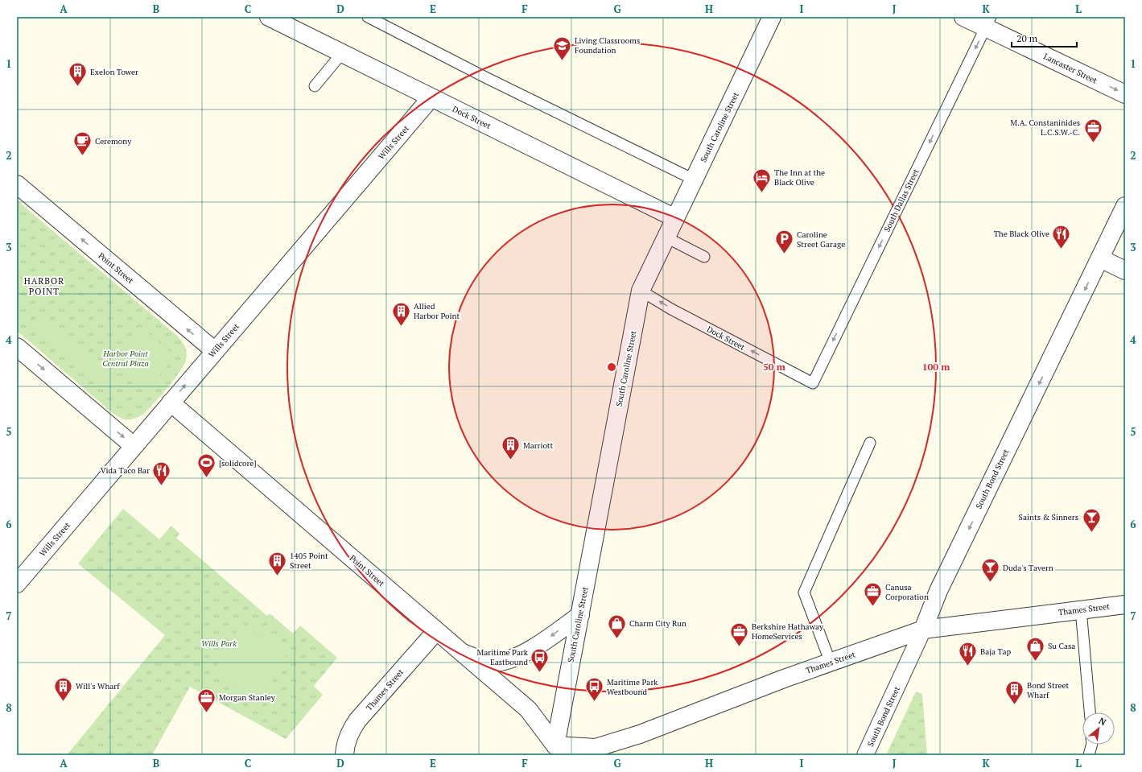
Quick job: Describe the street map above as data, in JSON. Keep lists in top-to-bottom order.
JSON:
{
  "streets": {
    "street": [
      "Lancaster Street",
      "Dock Street",
      "South Caroline Street",
      "Wills Street",
      "Point Street",
      "South Bond Street",
      "Thames Street"
    ],
    "lane": ["South Dallas Street"]
  },
  "crossings": [
    ["Lancaster Street", "South Dallas Street"],
    ["Dock Street", "South Caroline Street"],
    ["Dock Street", "Wills Street"],
    ["Dock Street", "South Dallas Street"],
    ["South Caroline Street", "Point Street"],
    ["South Caroline Street", "Thames Street"],
    ["Wills Street", "Point Street"],
    ["Point Street", "Thames Street"],
    ["South Bond Street", "Thames Street"]
  ],
  "one_way": ["Lancaster Street", "South Dallas Street", "South Bond Street"],
  "districts": ["HARBOR POINT"],
  "parks": ["Harbor Point Central Plaza", "Wills Park"],
  "places": {
    "school or university": ["Living Classrooms Foundation"],
    "building": [
      "Exelon Tower",
      "Allied Harbor Point",
      "Marriott",
      "1405 Point Street",
      "Will's Wharf",
      "Bond Street Wharf"
    ],
    "office": [
      "M.A. Constaninides L.C.S.W.-C.",
      "Canusa Corporation",
      "Berkshire Hathaway HomeServices",
      "Morgan Stanley"
    ],
    "cafe": ["Ceremony"],
    "hotel": ["The Inn at the Black Olive"],
    "restaurant": ["The Black Olive", "Vida Taco Bar", "Baja Tap"],
    "parking": ["Caroline Street Garage"],
    "sports": ["[solidcore]"],
    "bar": ["Saints & Sinners", "Duda's Tavern"],
    "shop": ["Charm City Run", "Su Casa"],
    "bus stop": ["Maritime Park Eastbound", "Maritime Park Westbound"]
  },
  "scale_bar": "20 m",
  "north": "top right",
  "grid": {
    "columns": [
      "A",
      "B",
      "C",
      "D",
      "E",
      "F",
      "G",
      "H",
      "I",
      "J",
      "K",
      "L"
    ],
    "rows": [
      "1",
      "2",
      "3",
      "4",
      "5",
      "6",
      "7",
      "8"
    ]
  },
  "rings": ["50 m", "100 m"]
}
